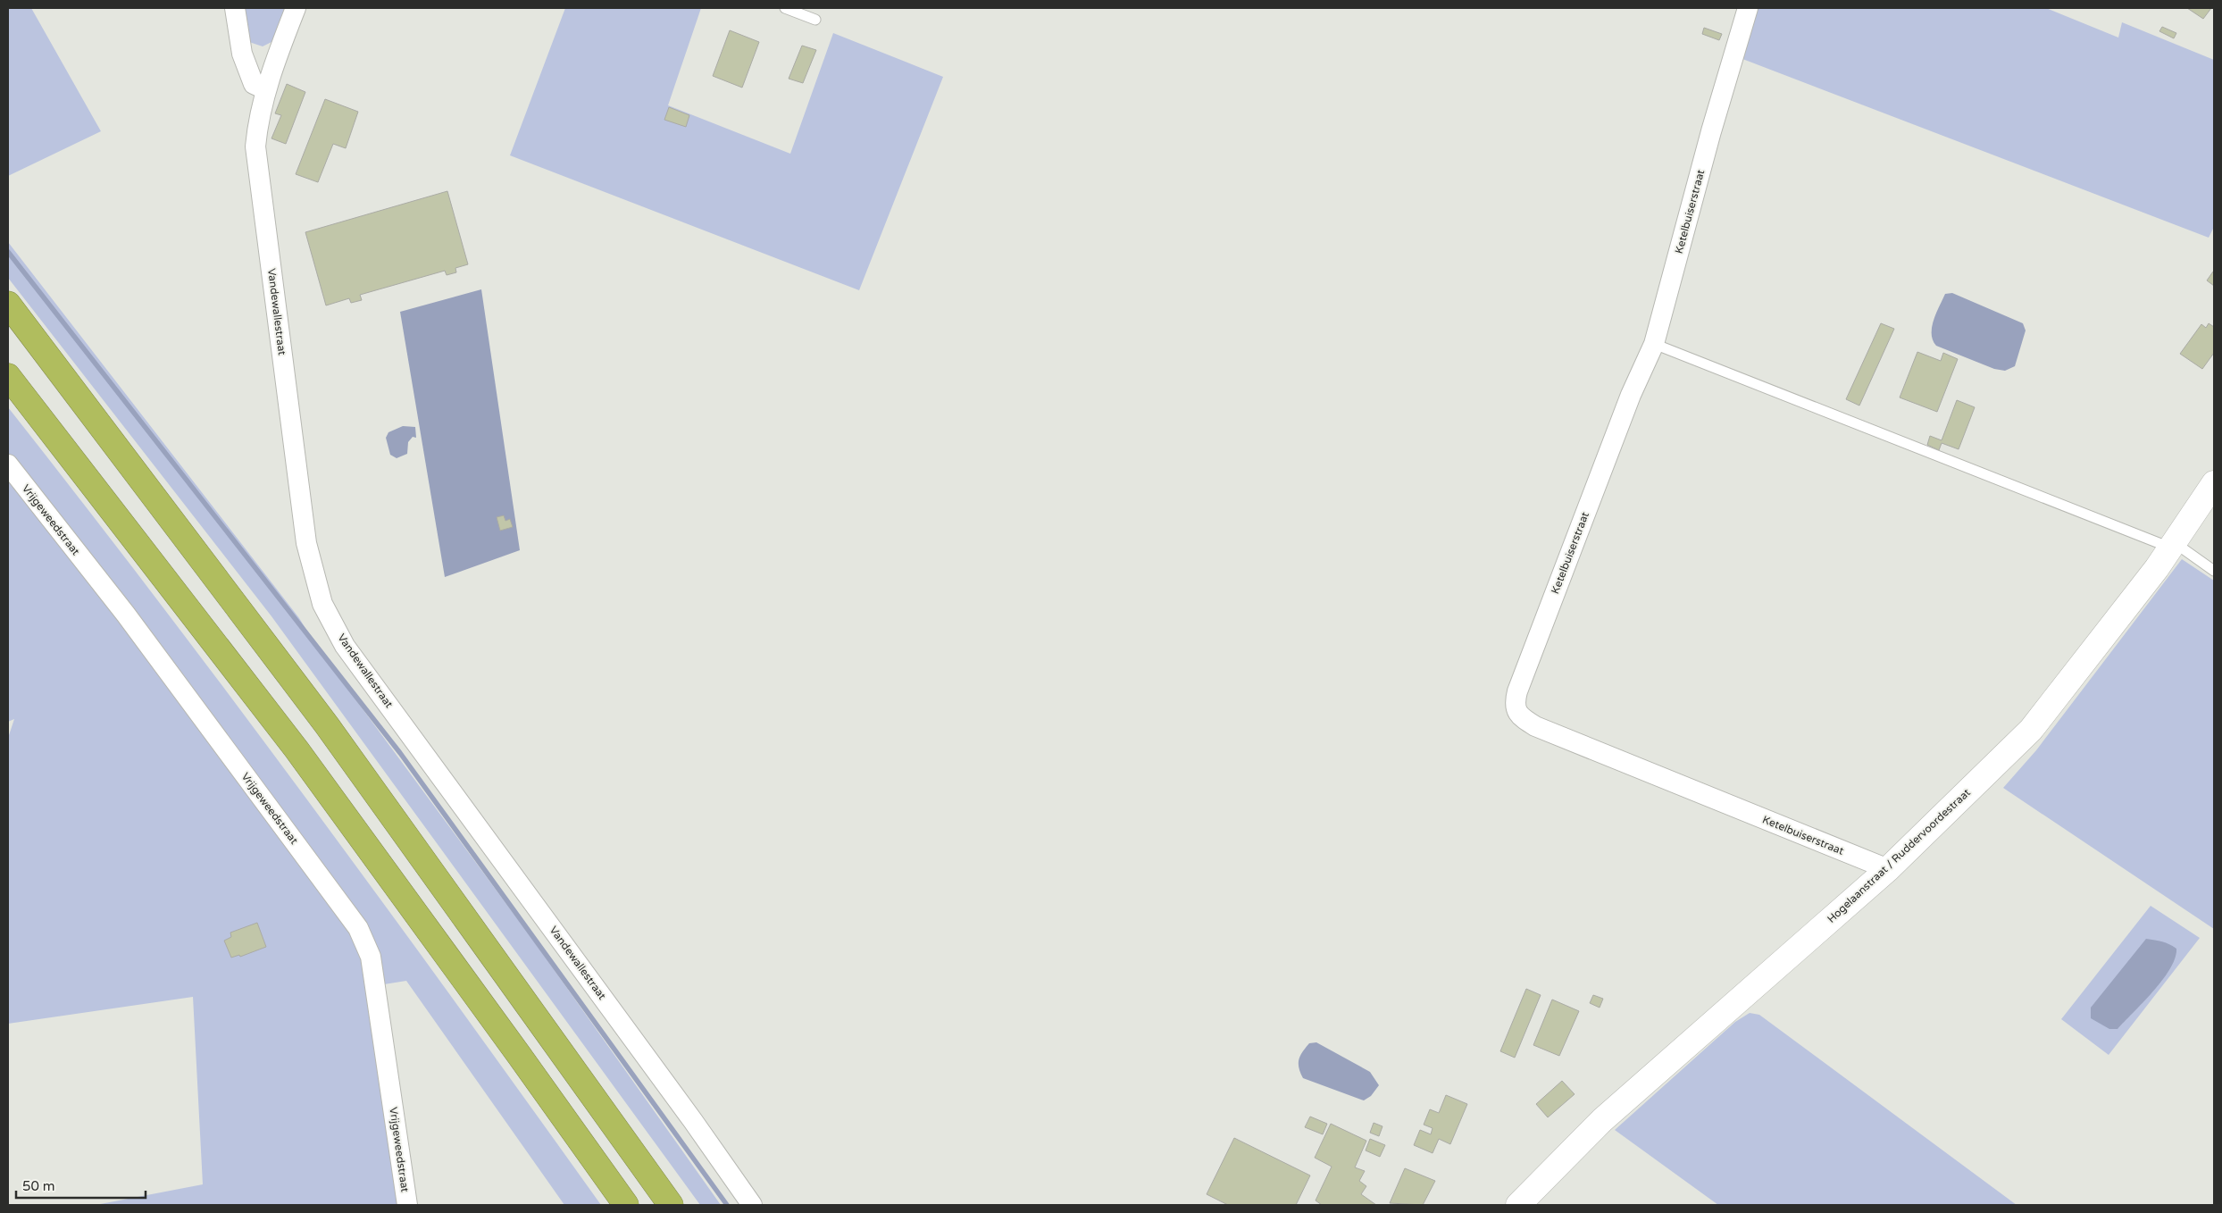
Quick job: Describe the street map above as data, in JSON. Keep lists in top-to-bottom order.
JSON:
{
  "streets": {
    "street": [
      "Ketelbuiserstraat",
      "Vandewallestraat",
      "Vrijgeweedstraat",
      "Hogelaanstraat / Ruddervoordestraat"
    ]
  },
  "crossings": [
    ["Ketelbuiserstraat", "Hogelaanstraat / Ruddervoordestraat"]
  ],
  "scale_bar": "50 m"
}
